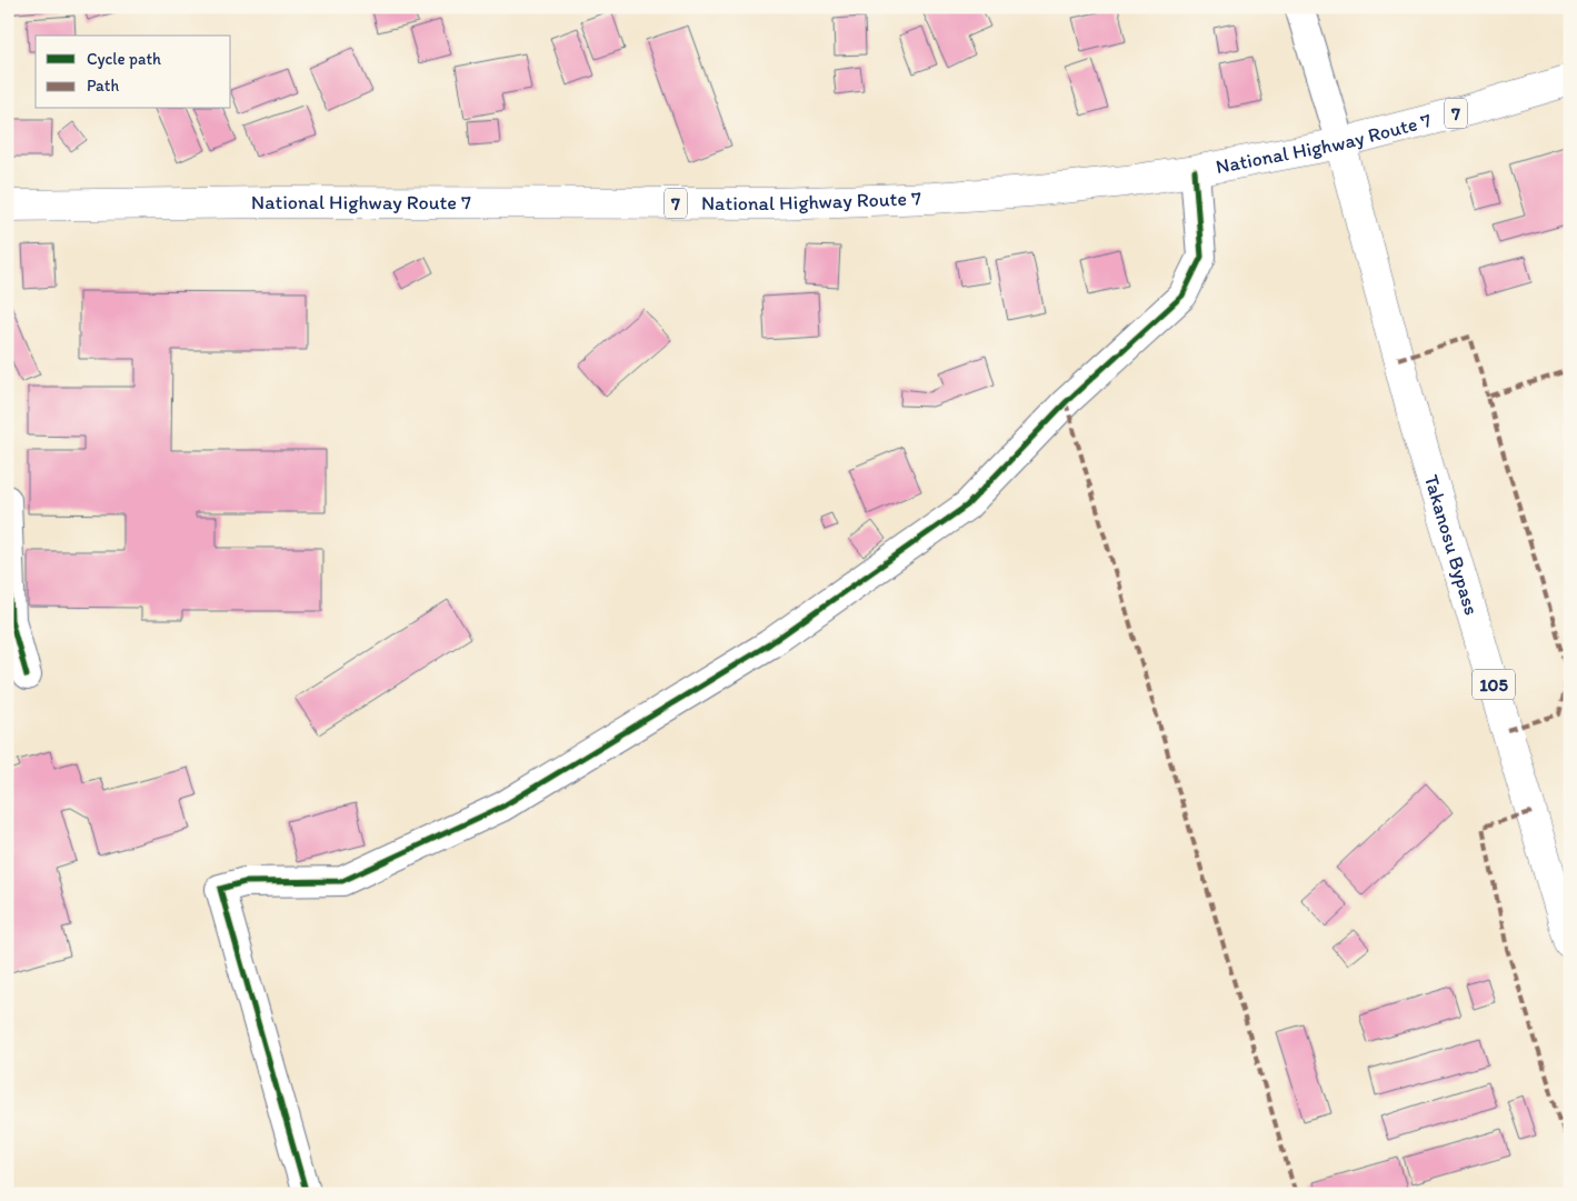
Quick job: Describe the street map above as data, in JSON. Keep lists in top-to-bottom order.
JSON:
{
  "streets": {
    "highway": [
      "7",
      "National Highway Route 7",
      "Takanosu Bypass",
      "105"
    ]
  },
  "crossings": [
    ["National Highway Route 7", "Takanosu Bypass"]
  ],
  "legend": ["Cycle path", "Path"]
}
